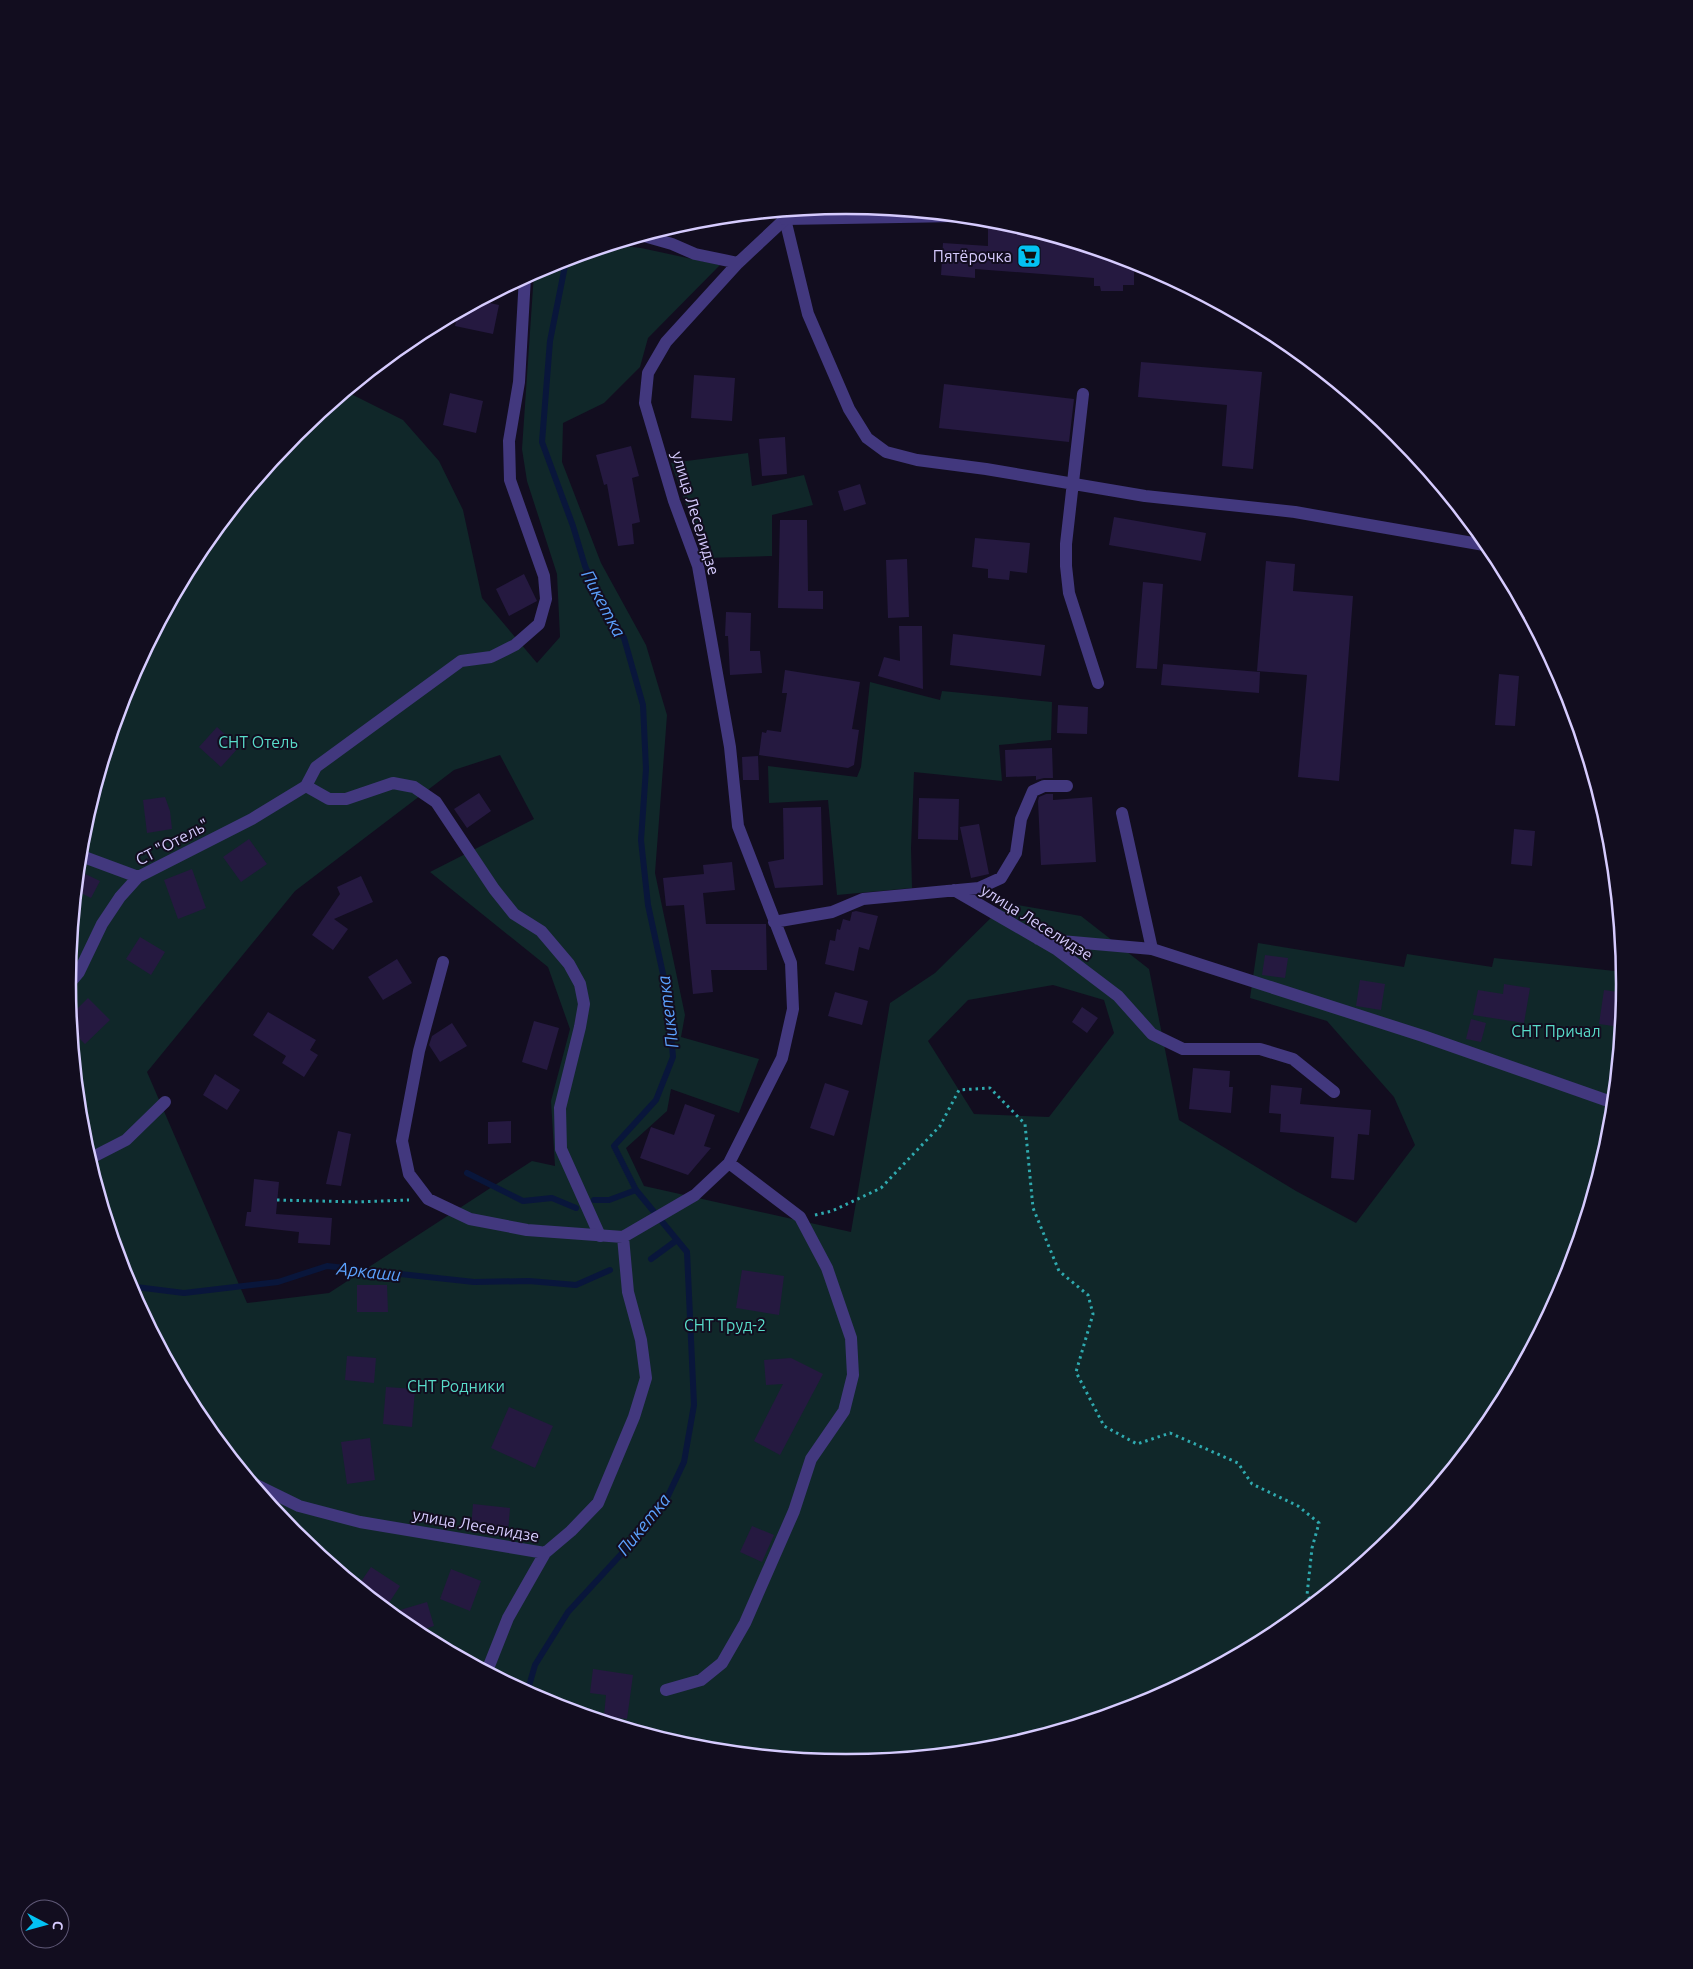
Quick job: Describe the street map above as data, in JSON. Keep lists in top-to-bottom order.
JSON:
{
  "streets": {
    "street": ["улица Леселидзе", "СТ \"Отель\""]
  },
  "water": ["Пикетка", "Аркаши"],
  "parks": [
    "СНТ Отель",
    "СНТ Причал",
    "СНТ Труд-2",
    "СНТ Родники"
  ],
  "places": {
    "supermarket": ["Пятёрочка"]
  },
  "north": "right"
}
